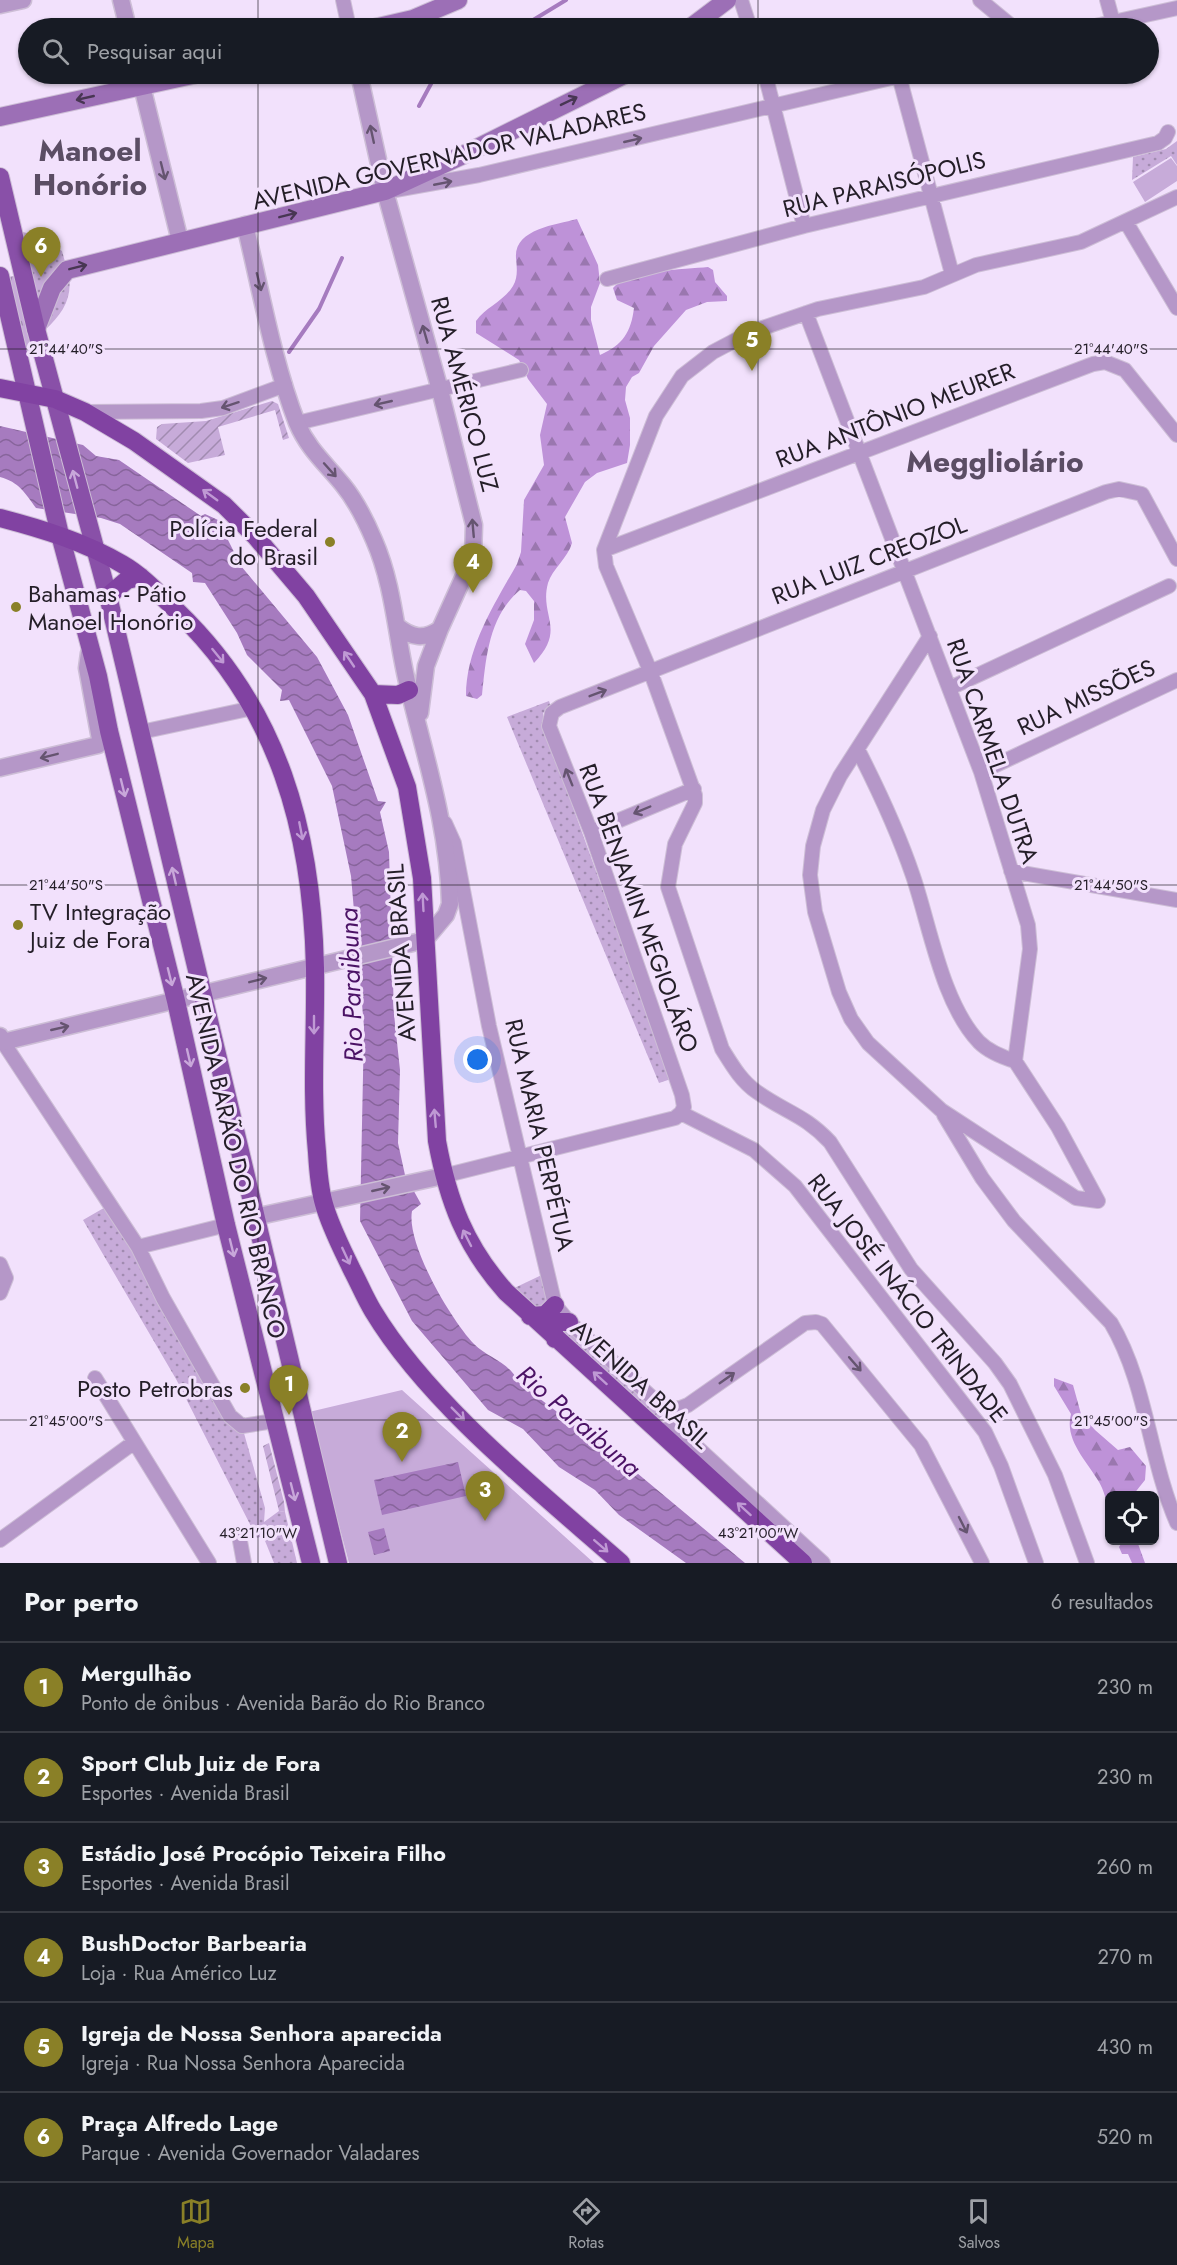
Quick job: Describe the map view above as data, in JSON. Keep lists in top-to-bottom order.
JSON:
{
  "streets": {
    "highway": ["AVENIDA BRASIL"],
    "main road": ["AVENIDA GOVERNADOR VALADARES", "AVENIDA BARÃO DO RIO BRANCO"],
    "street": [
      "RUA PARAISÓPOLIS",
      "RUA AMÉRICO LUZ",
      "RUA ANTÔNIO MEURER",
      "RUA LUIZ CREOZOL",
      "RUA MISSÕES",
      "RUA CARMELA DUTRA",
      "RUA BENJAMIN MEGIOLÁRO",
      "RUA MARIA PERPÉTUA",
      "RUA JOSÉ INÁCIO TRINDADE"
    ]
  },
  "crossings": [
    ["AVENIDA GOVERNADOR VALADARES", "RUA AMÉRICO LUZ"],
    ["AVENIDA GOVERNADOR VALADARES", "RUA MARIA PERPÉTUA"],
    ["RUA AMÉRICO LUZ", "RUA MARIA PERPÉTUA"],
    ["RUA ANTÔNIO MEURER", "RUA CARMELA DUTRA"],
    ["RUA LUIZ CREOZOL", "RUA CARMELA DUTRA"],
    ["RUA LUIZ CREOZOL", "RUA BENJAMIN MEGIOLÁRO"],
    ["RUA MISSÕES", "RUA CARMELA DUTRA"],
    ["RUA BENJAMIN MEGIOLÁRO", "RUA JOSÉ INÁCIO TRINDADE"],
    ["AVENIDA BRASIL", "RUA MARIA PERPÉTUA"],
    ["AVENIDA BRASIL", "AVENIDA BARÃO DO RIO BRANCO"]
  ],
  "one_way": ["AVENIDA GOVERNADOR VALADARES", "RUA AMÉRICO LUZ"],
  "districts": ["Manoel Honório", "Meggliolário"],
  "water": ["Rio Paraibuna"],
  "places": [
    "Polícia Federal do Brasil",
    "Bahamas - Pátio Manoel Honório",
    "TV Integração Juiz de Fora",
    "Posto Petrobras"
  ],
  "page": {
    "search": "Pesquisar aqui",
    "pins": [
      "6",
      "5",
      "4",
      "1",
      "2",
      "3"
    ],
    "heading": ["Por perto", "6 resultados"],
    "list": [
      {
        "mark": "1",
        "name": "Mergulhão",
        "note": "Ponto de ônibus · Avenida Barão do Rio Branco",
        "value": "230 m"
      },
      {
        "mark": "2",
        "name": "Sport Club Juiz de Fora",
        "note": "Esportes · Avenida Brasil",
        "value": "230 m"
      },
      {
        "mark": "3",
        "name": "Estádio José Procópio Teixeira Filho",
        "note": "Esportes · Avenida Brasil",
        "value": "260 m"
      },
      {
        "mark": "4",
        "name": "BushDoctor Barbearia",
        "note": "Loja · Rua Américo Luz",
        "value": "270 m"
      },
      {
        "mark": "5",
        "name": "Igreja de Nossa Senhora aparecida",
        "note": "Igreja · Rua Nossa Senhora Aparecida",
        "value": "430 m"
      },
      {
        "mark": "6",
        "name": "Praça Alfredo Lage",
        "note": "Parque · Avenida Governador Valadares",
        "value": "520 m"
      }
    ],
    "nav": ["Mapa", "Rotas", "Salvos"]
  },
  "coordinates": [
    "21°44'40\"S",
    "21°44'50\"S",
    "21°45'00\"S",
    "43°21'10\"W",
    "43°21'00\"W"
  ]
}
